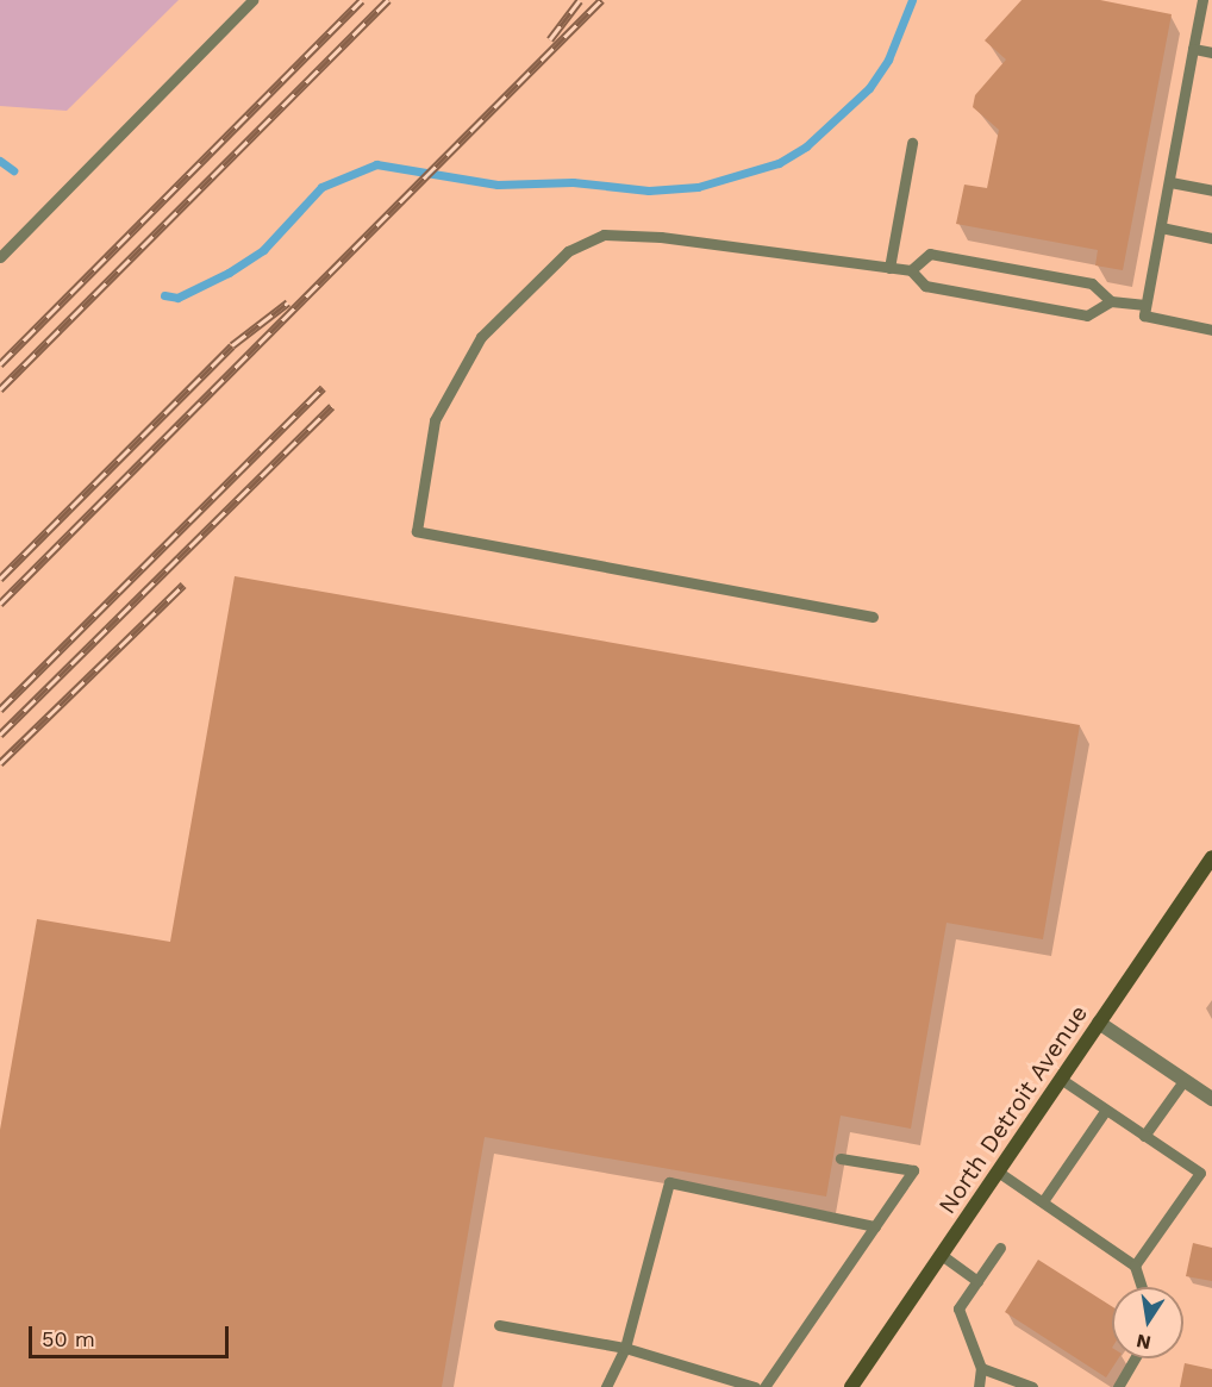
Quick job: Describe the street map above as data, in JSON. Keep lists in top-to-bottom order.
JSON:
{
  "streets": {
    "main road": ["North Detroit Avenue"]
  },
  "scale_bar": "50 m",
  "north": "bottom"
}
